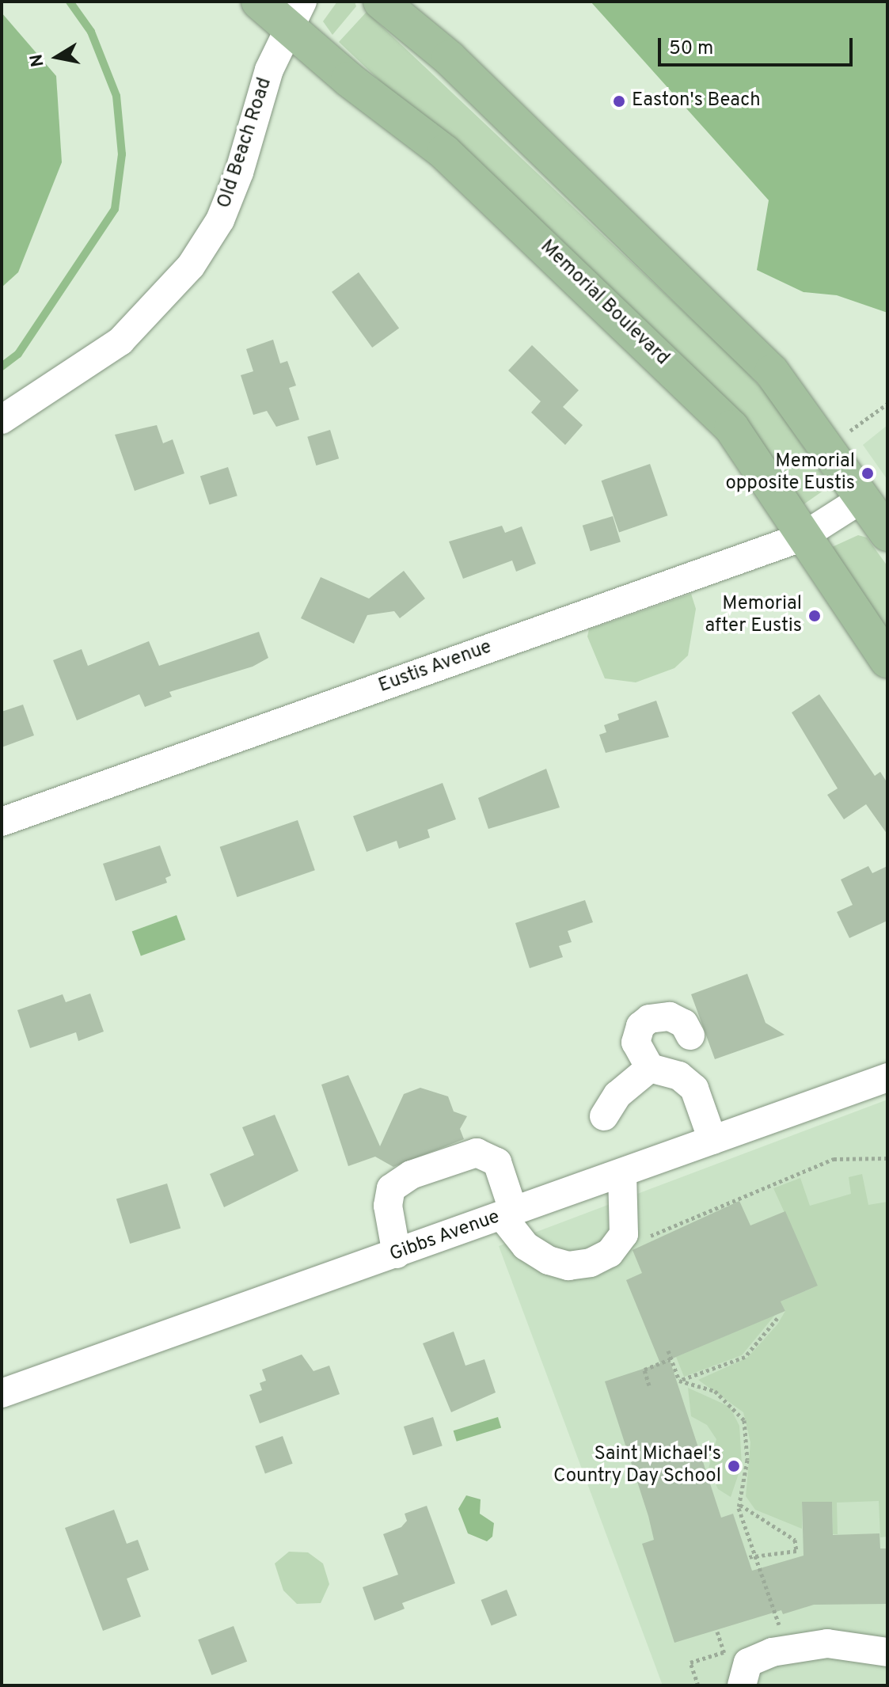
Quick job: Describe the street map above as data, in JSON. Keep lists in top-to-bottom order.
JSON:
{
  "streets": {
    "main road": ["Memorial Boulevard"],
    "street": ["Old Beach Road", "Eustis Avenue", "Gibbs Avenue"]
  },
  "crossings": [
    ["Old Beach Road", "Memorial Boulevard"],
    ["Memorial Boulevard", "Eustis Avenue"]
  ],
  "places": [
    "Easton's Beach",
    "Memorial opposite Eustis",
    "Memorial after Eustis",
    "Saint Michael's Country Day School"
  ],
  "scale_bar": "50 m",
  "north": "left"
}
